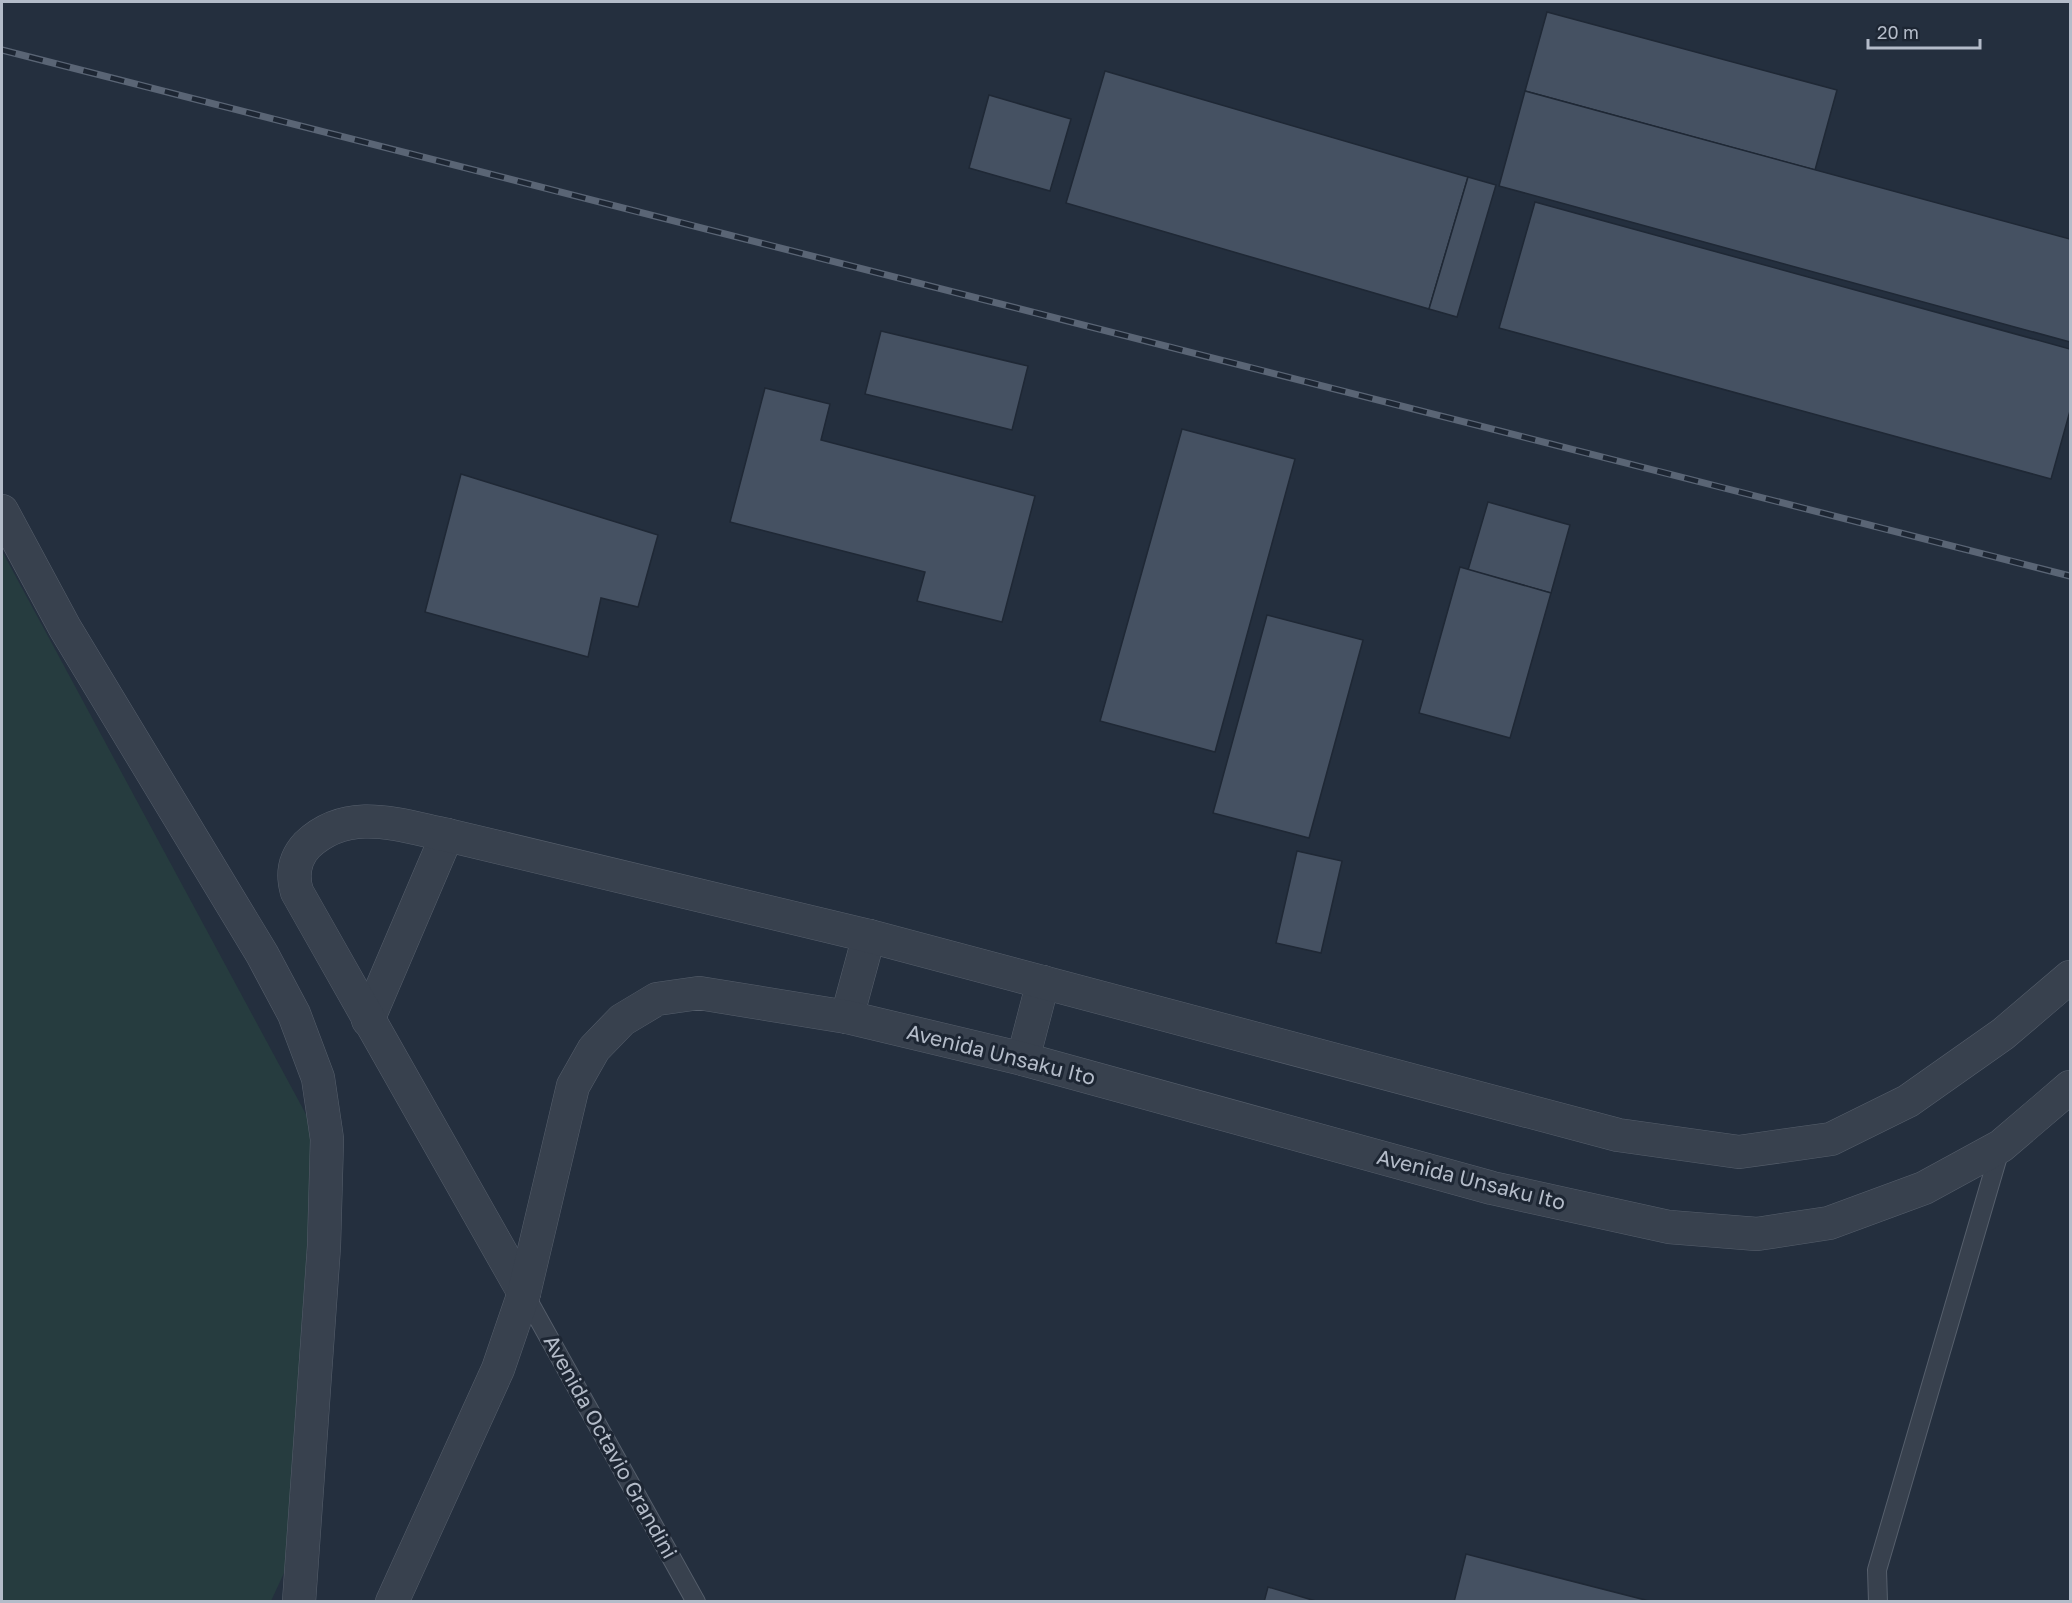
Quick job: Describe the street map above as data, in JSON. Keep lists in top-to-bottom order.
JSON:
{
  "streets": {
    "street": ["Avenida Unsaku Ito"],
    "lane": ["Avenida Octavio Grandini"]
  },
  "crossings": [
    ["Avenida Unsaku Ito", "Avenida Octavio Grandini"]
  ],
  "scale_bar": "20 m"
}
